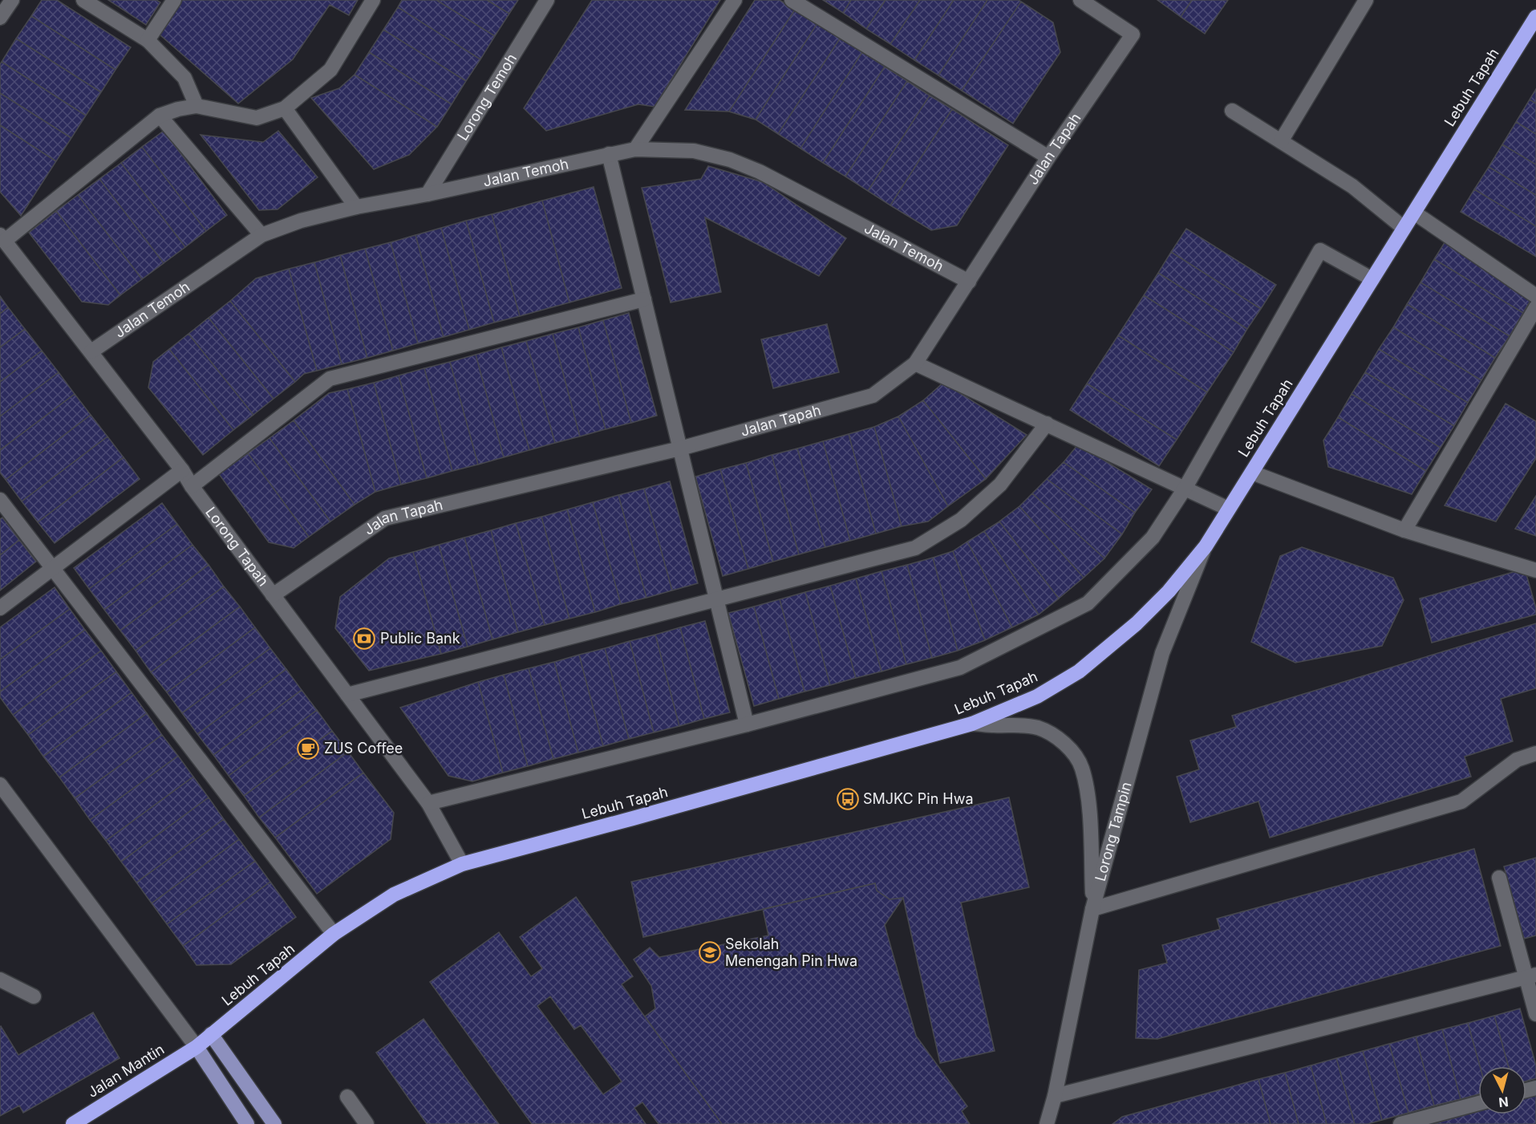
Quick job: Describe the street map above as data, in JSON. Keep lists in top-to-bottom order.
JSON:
{
  "streets": {
    "highway": ["Lebuh Tapah", "Jalan Mantin"],
    "street": [
      "Lorong Temoh",
      "Jalan Tapah",
      "Jalan Temoh",
      "Lorong Tapah",
      "Lorong Tampin"
    ]
  },
  "crossings": [
    ["Lebuh Tapah", "Lorong Tapah"],
    ["Lebuh Tapah", "Lorong Tampin"],
    ["Lebuh Tapah", "Jalan Mantin"],
    ["Lorong Temoh", "Jalan Temoh"],
    ["Jalan Tapah", "Jalan Temoh"],
    ["Jalan Tapah", "Lorong Tapah"],
    ["Jalan Temoh", "Lorong Tapah"]
  ],
  "places": {
    "bank": ["Public Bank"],
    "cafe": ["ZUS Coffee"],
    "bus stop": ["SMJKC Pin Hwa"],
    "school or university": ["Sekolah Menengah Pin Hwa"]
  },
  "north": "bottom"
}
